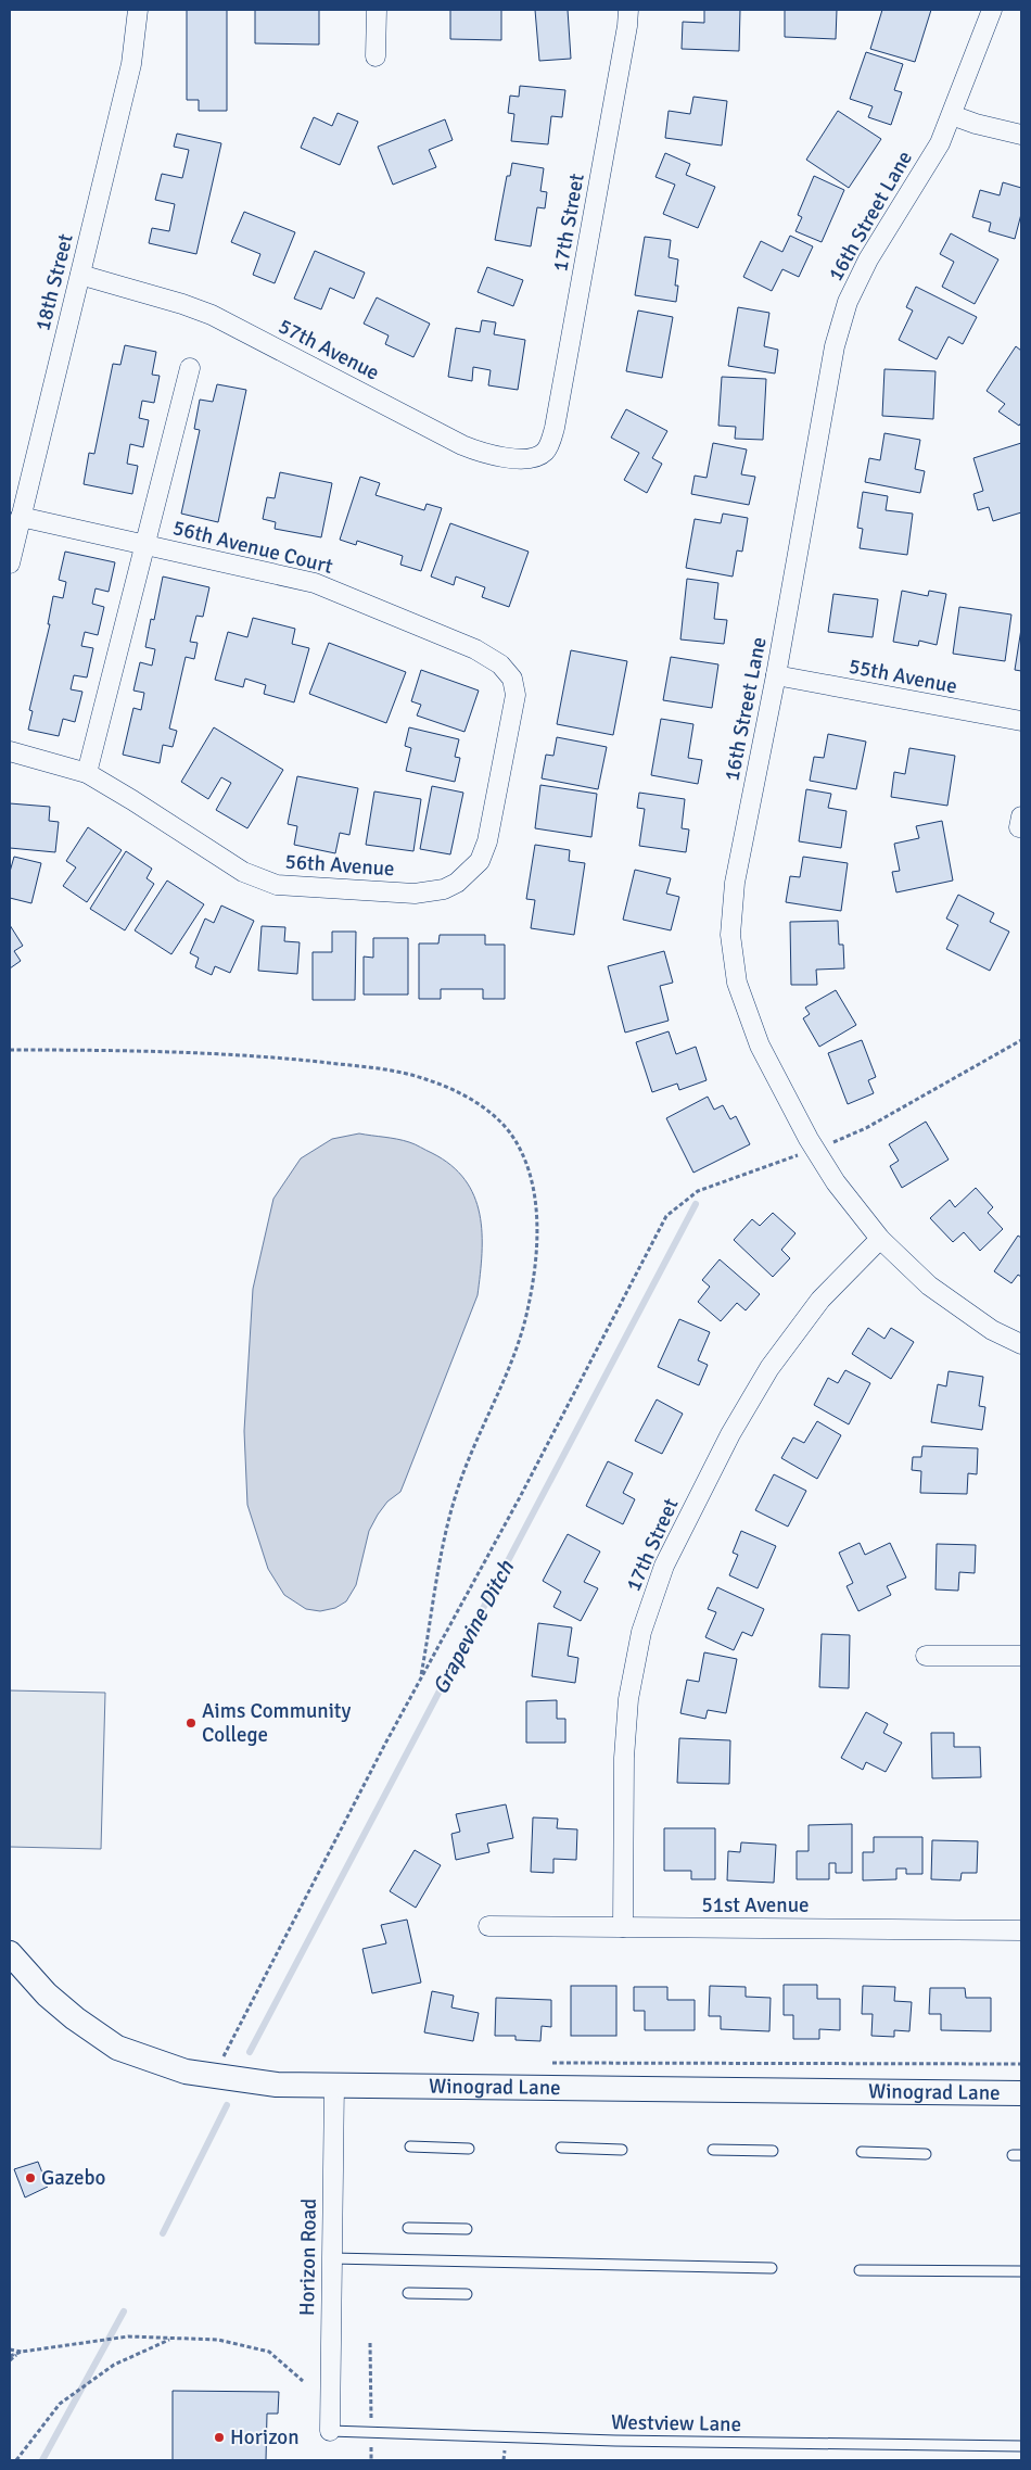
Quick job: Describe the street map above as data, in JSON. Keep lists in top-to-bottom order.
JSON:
{
  "streets": {
    "street": [
      "16th Street Lane",
      "17th Street",
      "18th Street",
      "57th Avenue",
      "56th Avenue Court",
      "55th Avenue",
      "56th Avenue",
      "51st Avenue",
      "Winograd Lane",
      "Horizon Road"
    ],
    "lane": ["Westview Lane"]
  },
  "crossings": [
    ["16th Street Lane", "17th Street"],
    ["16th Street Lane", "55th Avenue"],
    ["17th Street", "57th Avenue"],
    ["17th Street", "51st Avenue"],
    ["18th Street", "57th Avenue"],
    ["18th Street", "56th Avenue Court"],
    ["56th Avenue Court", "56th Avenue"],
    ["Winograd Lane", "Horizon Road"],
    ["Horizon Road", "Westview Lane"]
  ],
  "water": ["Grapevine Ditch"],
  "places": ["Aims Community College", "Gazebo", "Horizon"]
}
